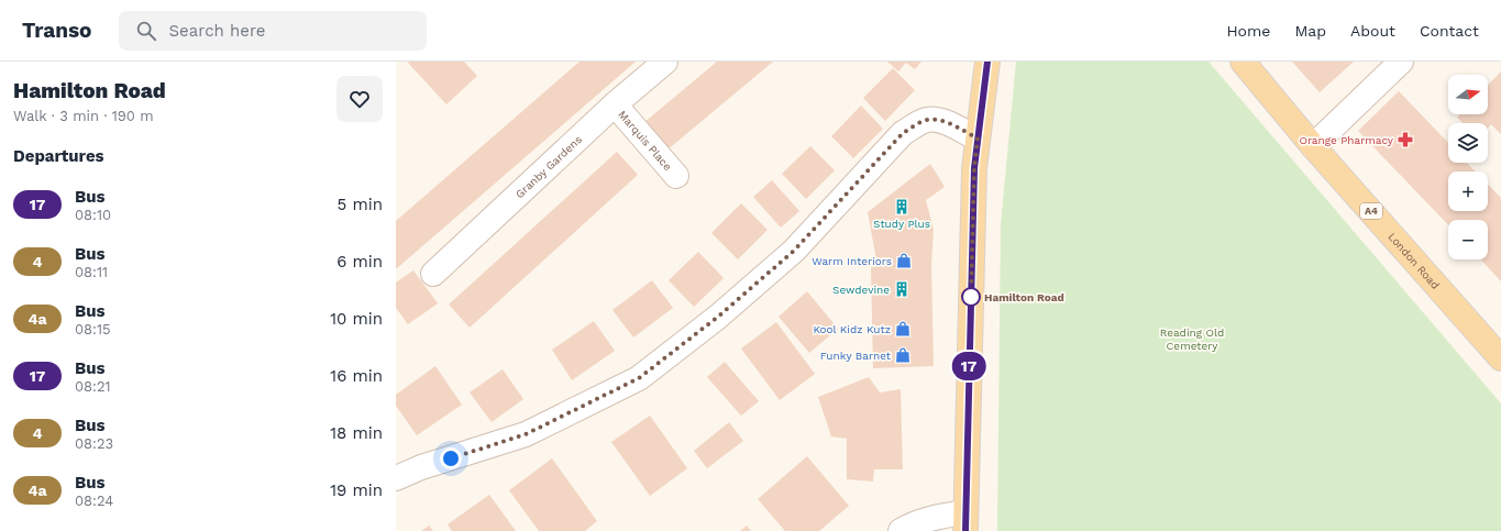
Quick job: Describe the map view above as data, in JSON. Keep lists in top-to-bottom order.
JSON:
{
  "streets": {
    "main road": ["A4", "London Road"],
    "street": ["Marquis Place", "Granby Gardens"]
  },
  "crossings": [
    ["Marquis Place", "Granby Gardens"]
  ],
  "parks": ["Reading Old Cemetery"],
  "places": {
    "pharmacy": ["Orange Pharmacy"],
    "building": ["Study Plus", "Sewdevine"],
    "shop": ["Warm Interiors", "Kool Kidz Kutz", "Funky Barnet"],
    "other": ["Hamilton Road"]
  },
  "lines": ["bus line 17"],
  "north": "right",
  "page": {
    "header": "Transo",
    "search": "Search here",
    "nav": [
      "Home",
      "Map",
      "About",
      "Contact"
    ],
    "heading": [
      ["Hamilton Road", "Walk · 3 min · 190 m"],
      "Departures"
    ],
    "on_map": "17",
    "map_buttons": ["+", "−"],
    "list": [
      {
        "mark": "17",
        "name": "Bus",
        "note": "08:10",
        "value": "5 min"
      },
      {
        "mark": "4",
        "name": "Bus",
        "note": "08:11",
        "value": "6 min"
      },
      {
        "mark": "4a",
        "name": "Bus",
        "note": "08:15",
        "value": "10 min"
      },
      {
        "mark": "17",
        "name": "Bus",
        "note": "08:21",
        "value": "16 min"
      },
      {
        "mark": "4",
        "name": "Bus",
        "note": "08:23",
        "value": "18 min"
      },
      {
        "mark": "4a",
        "name": "Bus",
        "note": "08:24",
        "value": "19 min"
      }
    ]
  }
}
